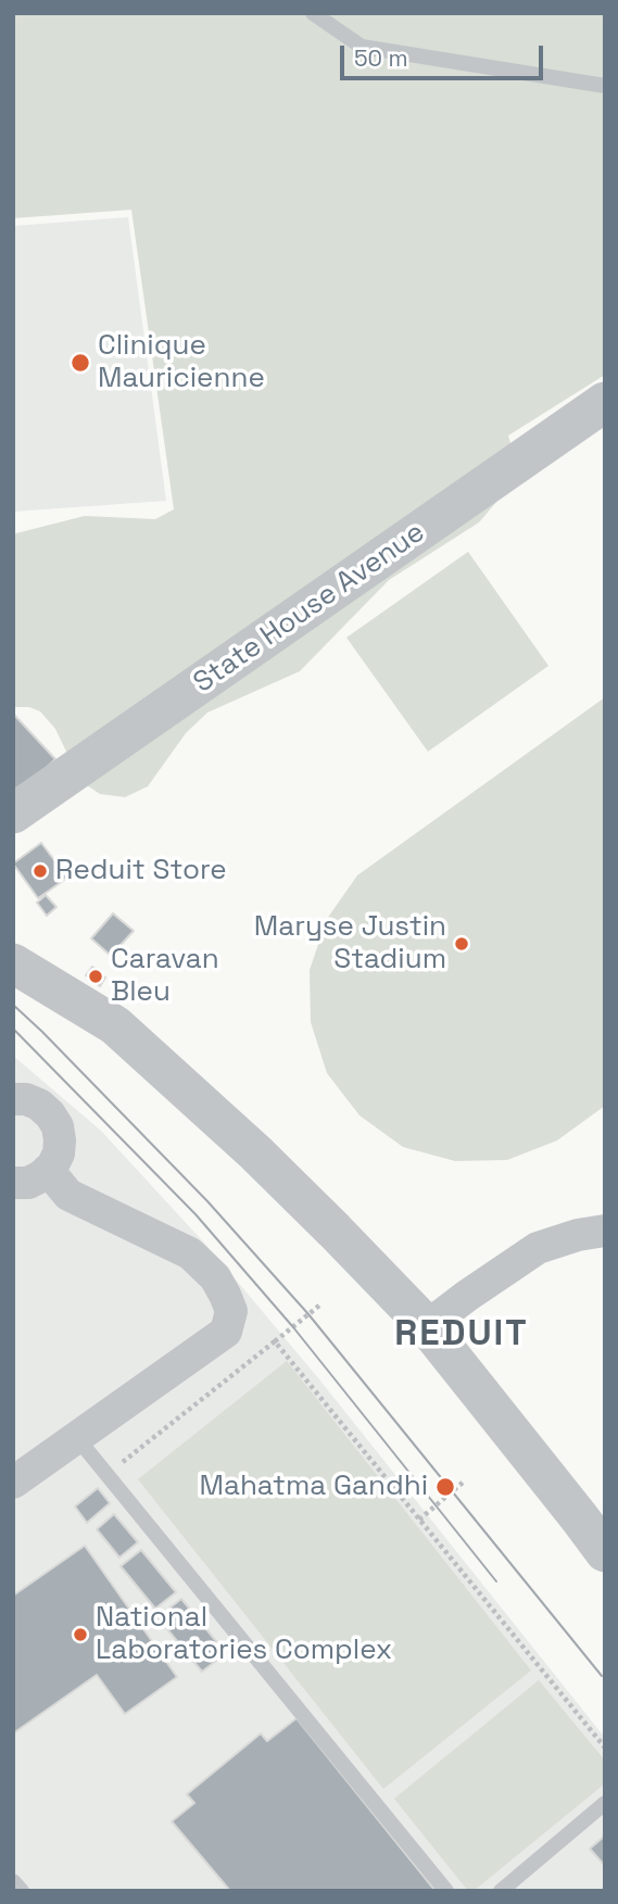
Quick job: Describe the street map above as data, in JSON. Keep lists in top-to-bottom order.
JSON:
{
  "streets": {
    "street": ["State House Avenue"]
  },
  "districts": ["REDUIT"],
  "places": [
    "Clinique Mauricienne",
    "Reduit Store",
    "Maryse Justin Stadium",
    "Caravan Bleu",
    "Mahatma Gandhi",
    "National Laboratories Complex"
  ],
  "scale_bar": "50 m"
}
